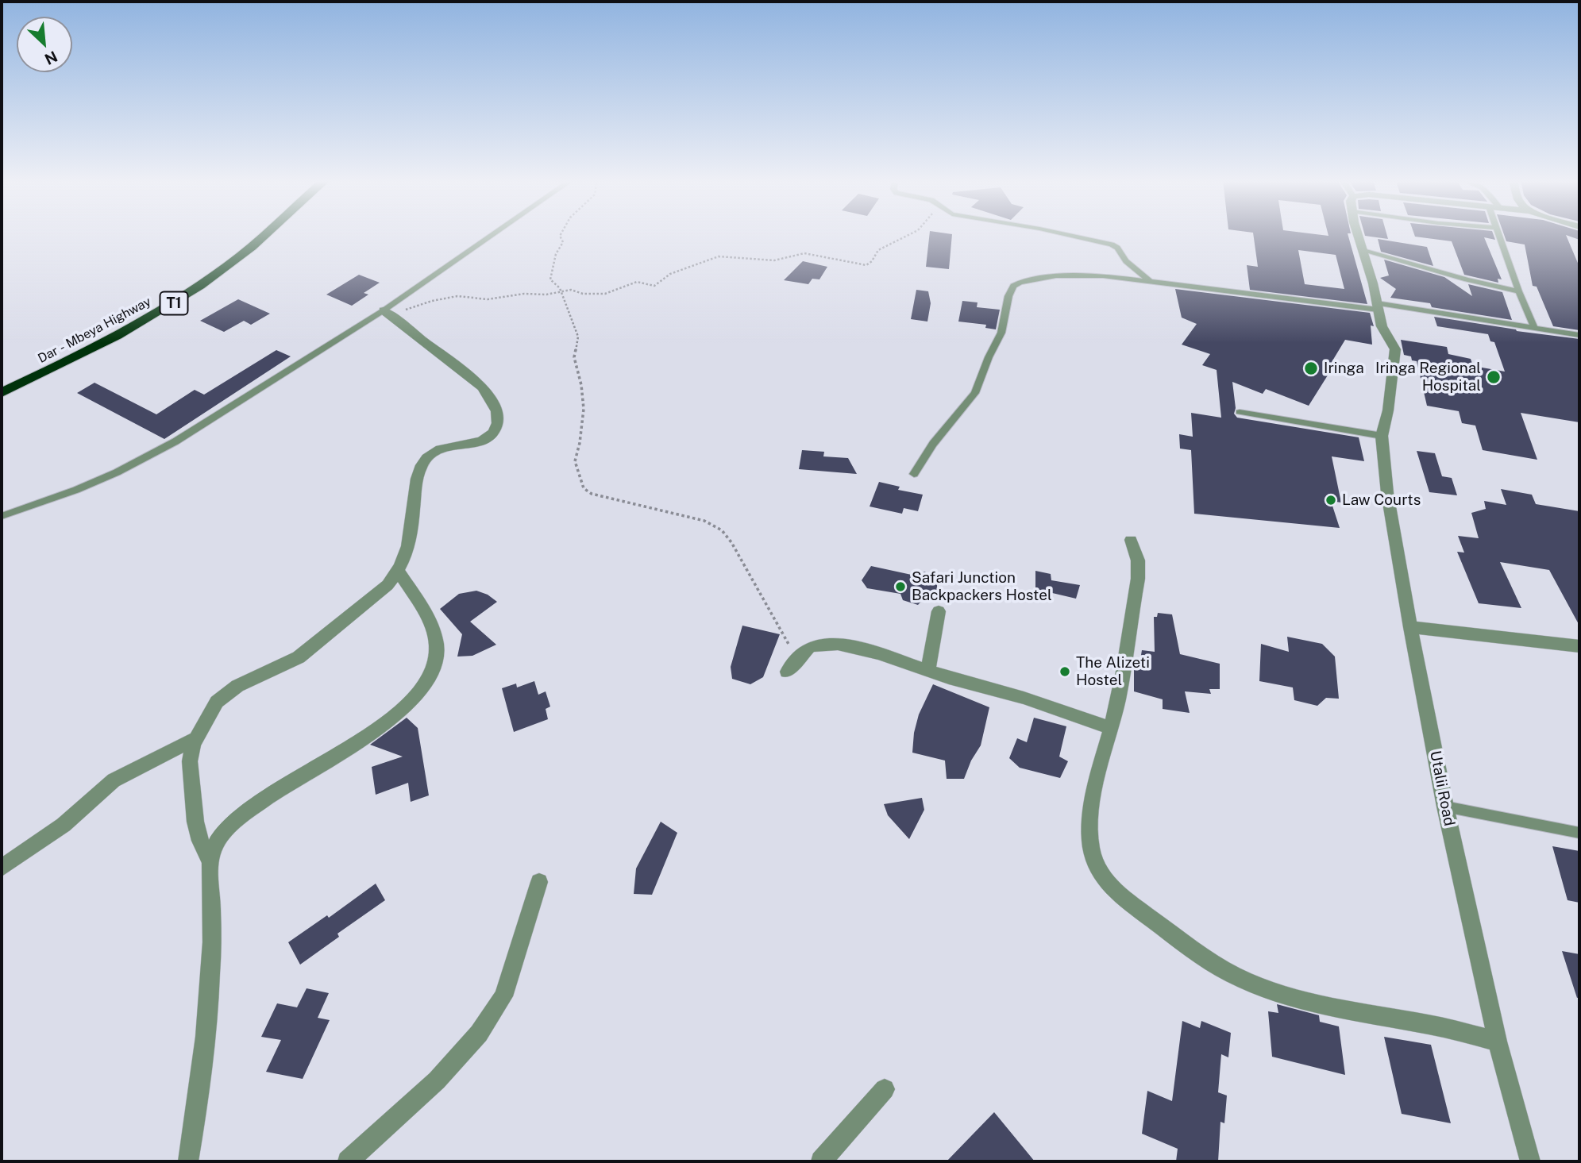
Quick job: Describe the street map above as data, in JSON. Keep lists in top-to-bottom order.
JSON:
{
  "streets": {
    "highway": ["T1", "Dar - Mbeya Highway"],
    "street": ["Utalii Road"]
  },
  "places": [
    "Iringa",
    "Iringa Regional Hospital",
    "Law Courts",
    "Safari Junction Backpackers Hostel",
    "The Alizeti Hostel"
  ],
  "north": "bottom right"
}
